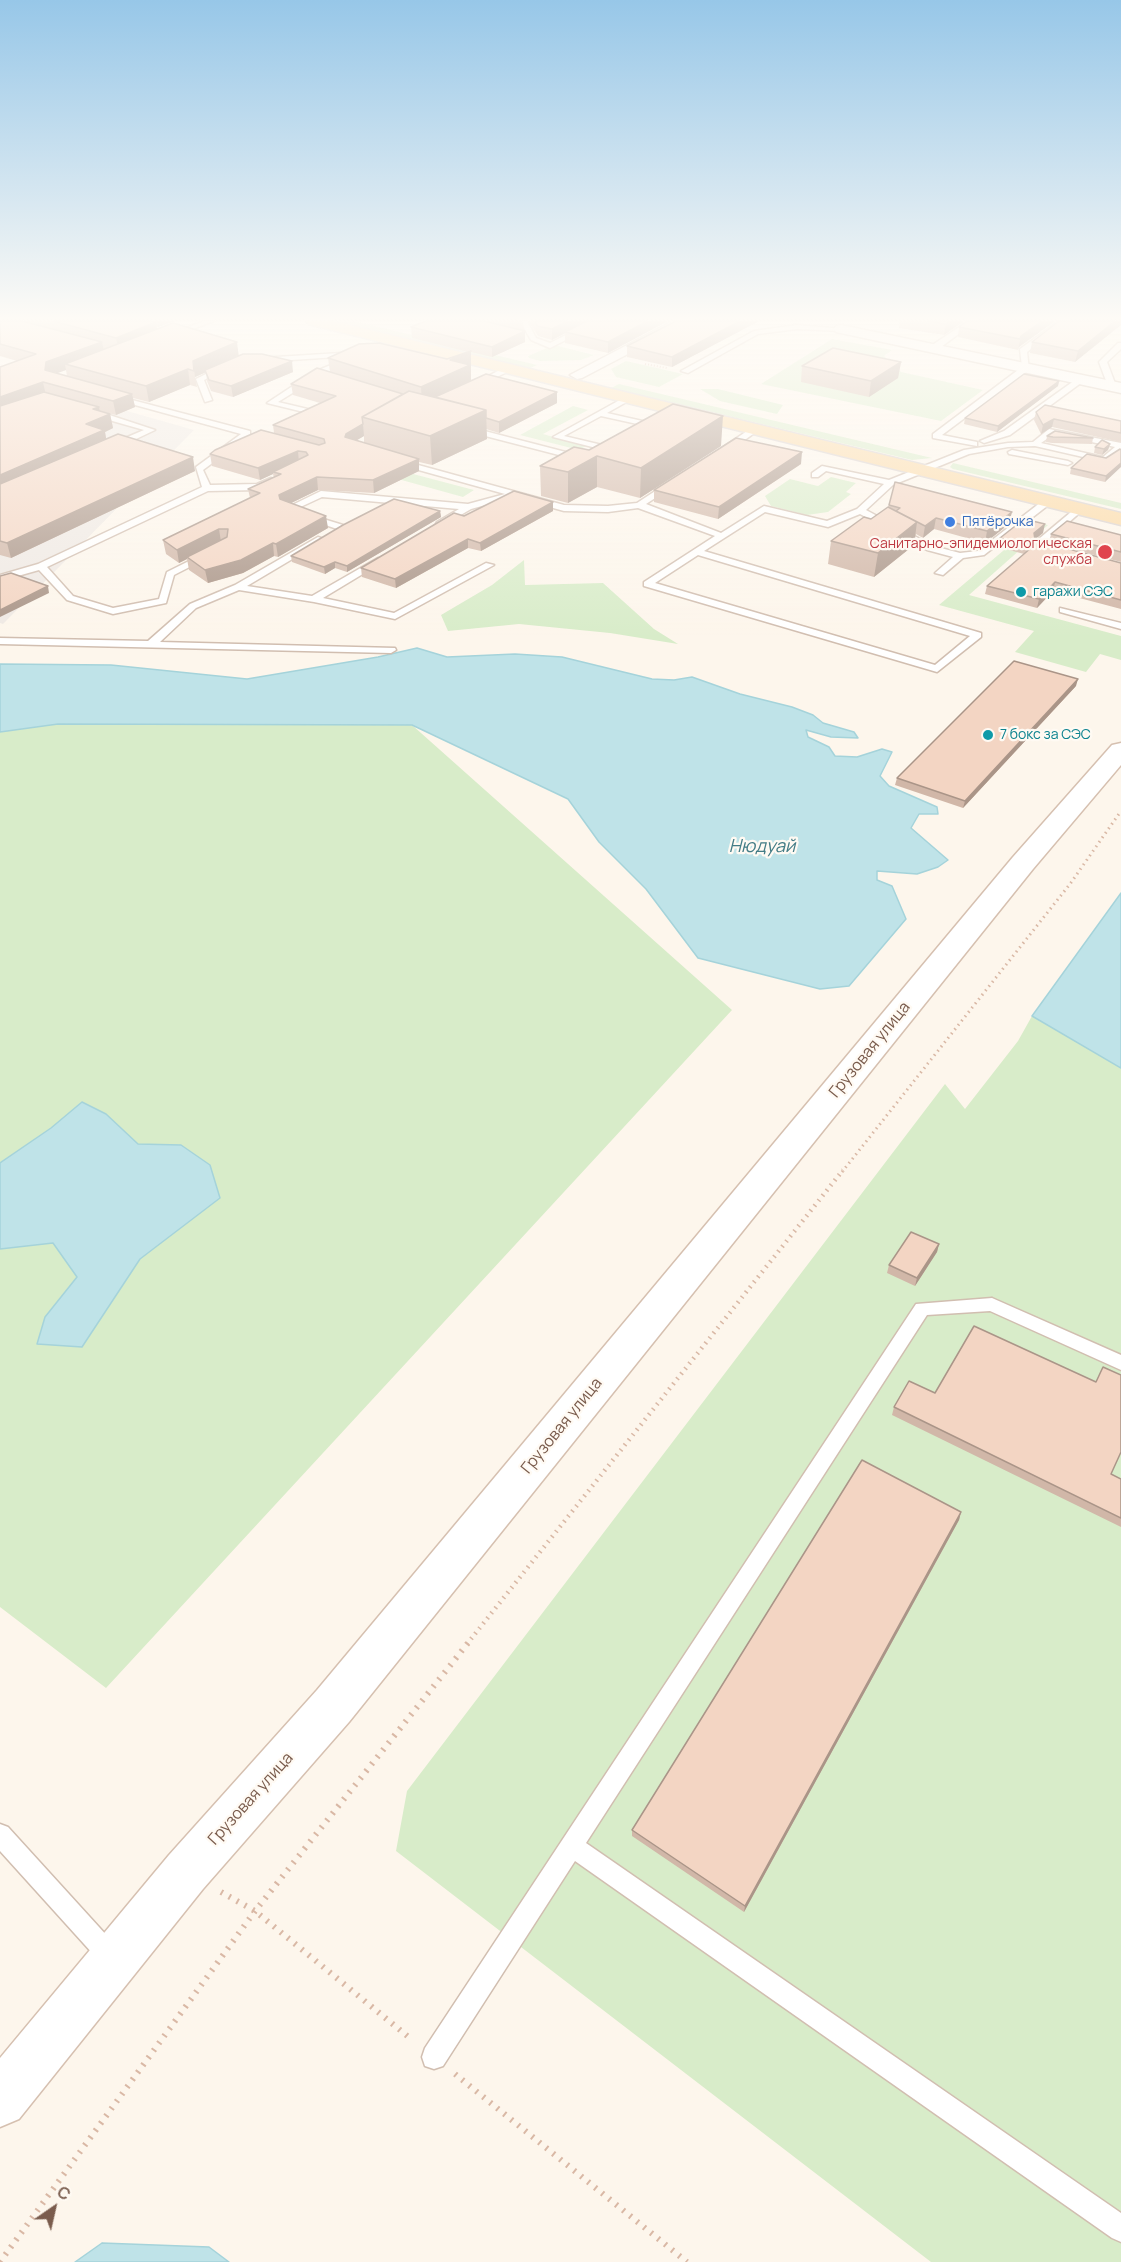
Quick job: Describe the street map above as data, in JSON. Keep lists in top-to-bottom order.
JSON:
{
  "streets": {
    "main road": ["Грузовая улица"]
  },
  "water": ["Нюдуай"],
  "places": [
    "Пятёрочка",
    "Санитарно-эпидемиологическая служба",
    "гаражи СЭС",
    "7 бокс за СЭС"
  ],
  "north": "top right"
}
